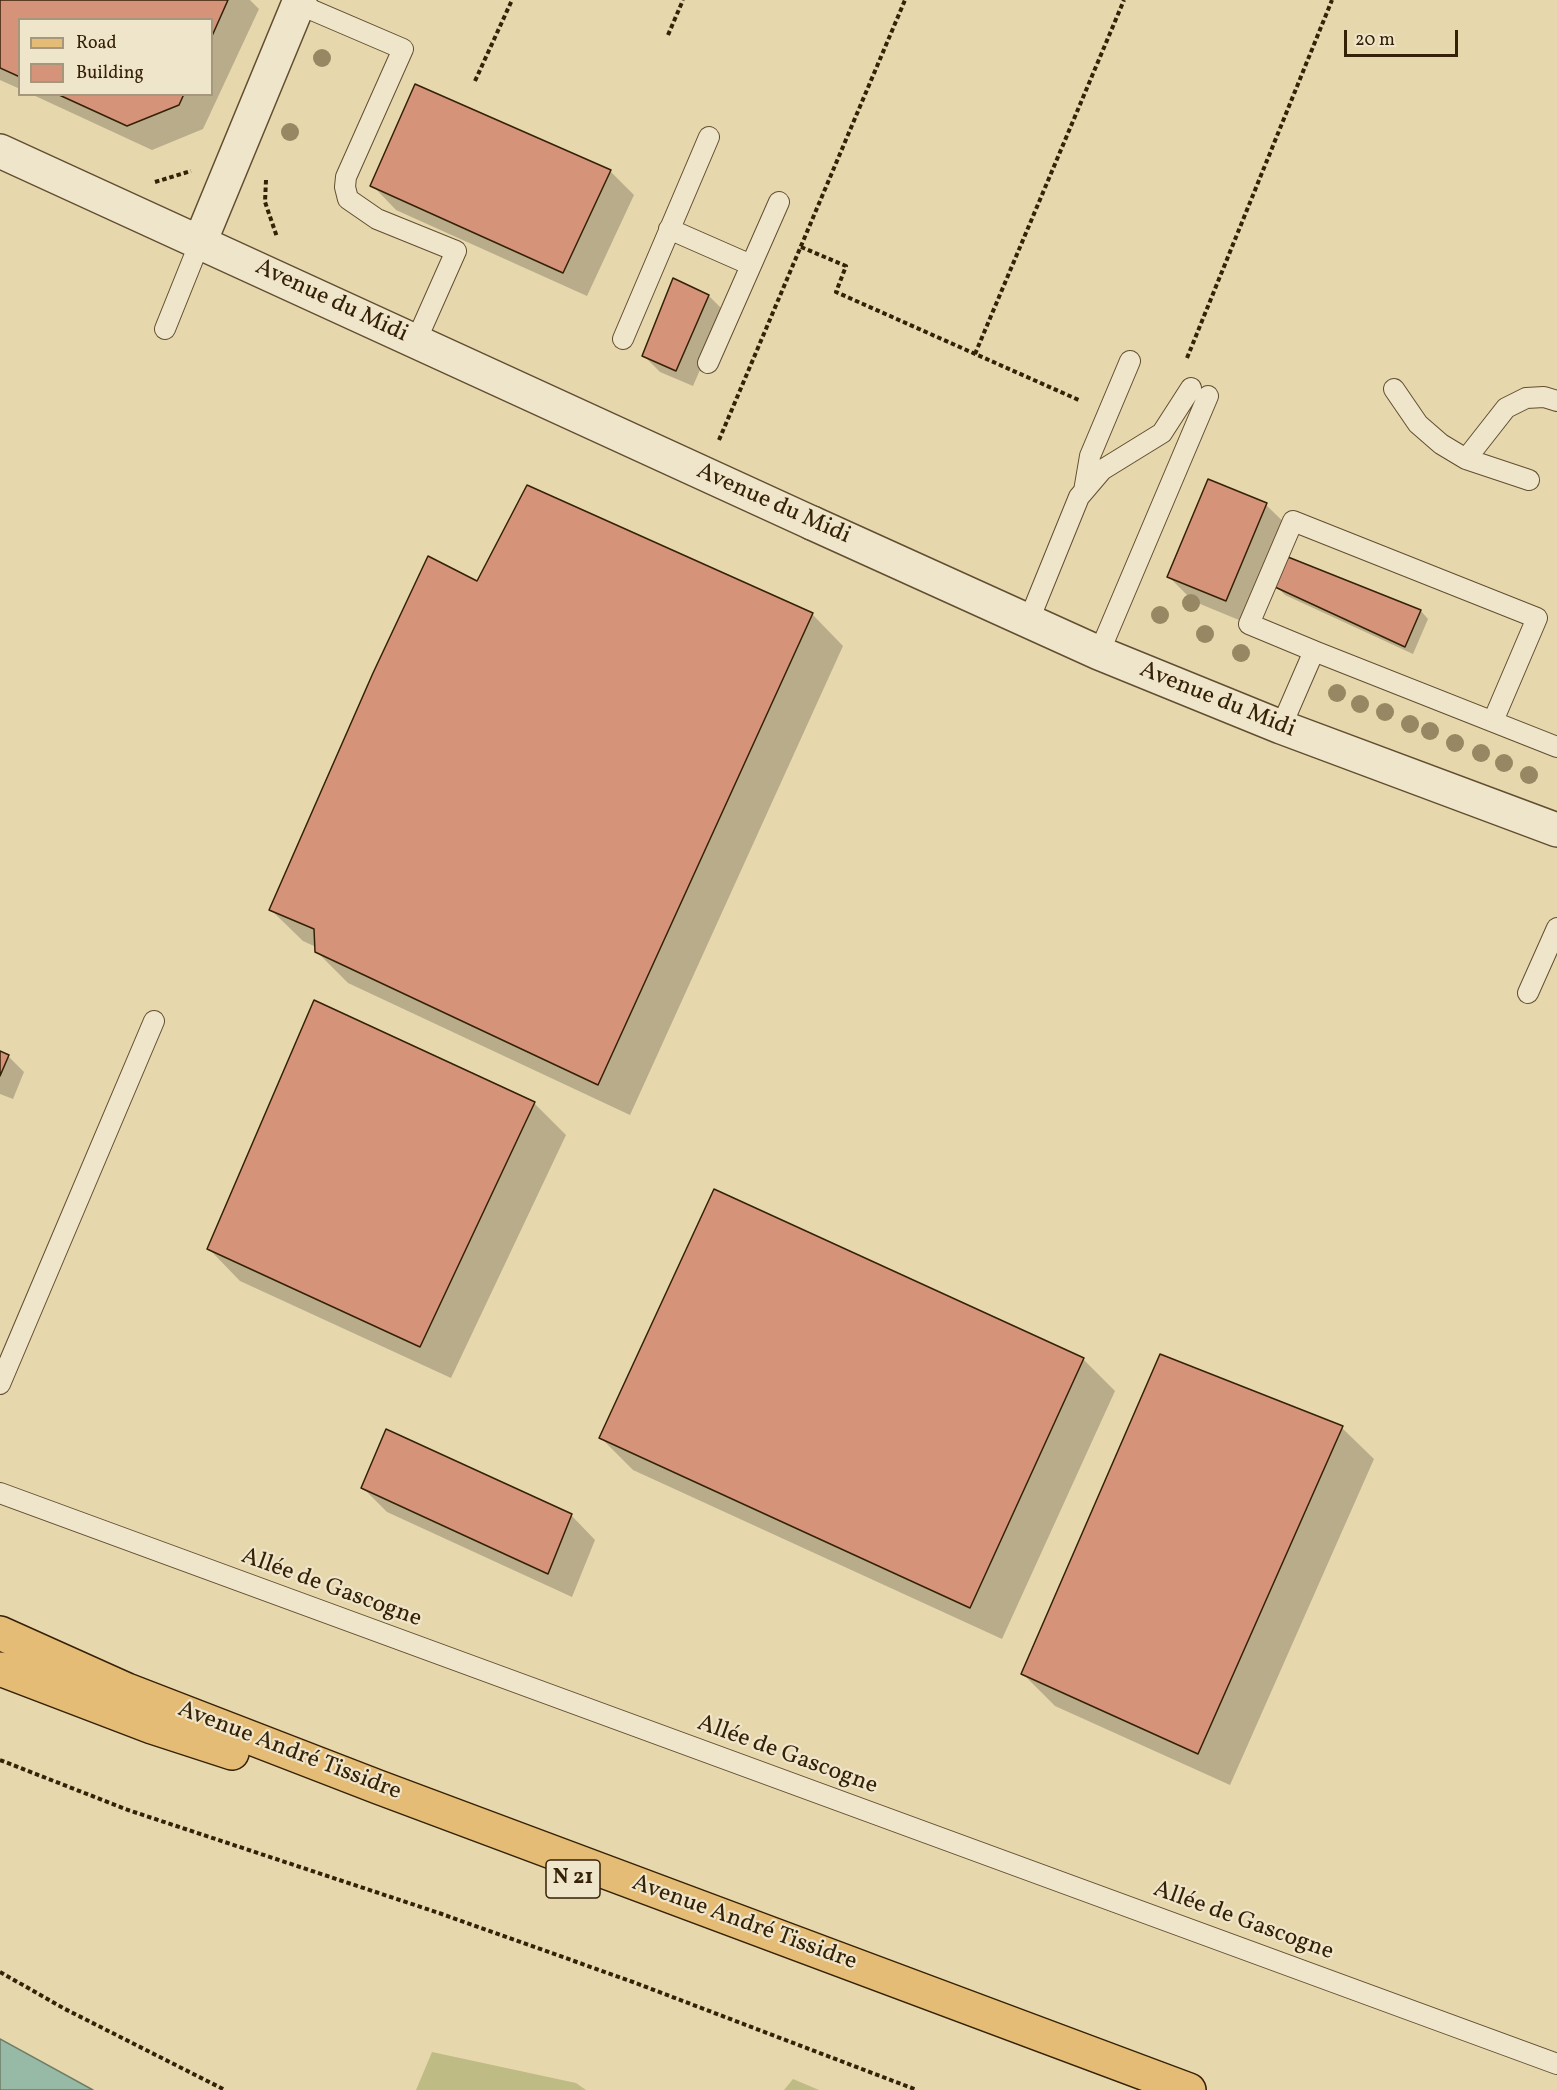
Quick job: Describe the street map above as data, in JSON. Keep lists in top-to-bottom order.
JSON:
{
  "streets": {
    "main road": ["Avenue André Tissidre", "N 21"],
    "street": ["Avenue du Midi"],
    "lane": ["Allée de Gascogne"]
  },
  "legend": ["Road", "Building"],
  "scale_bar": "20 m"
}
